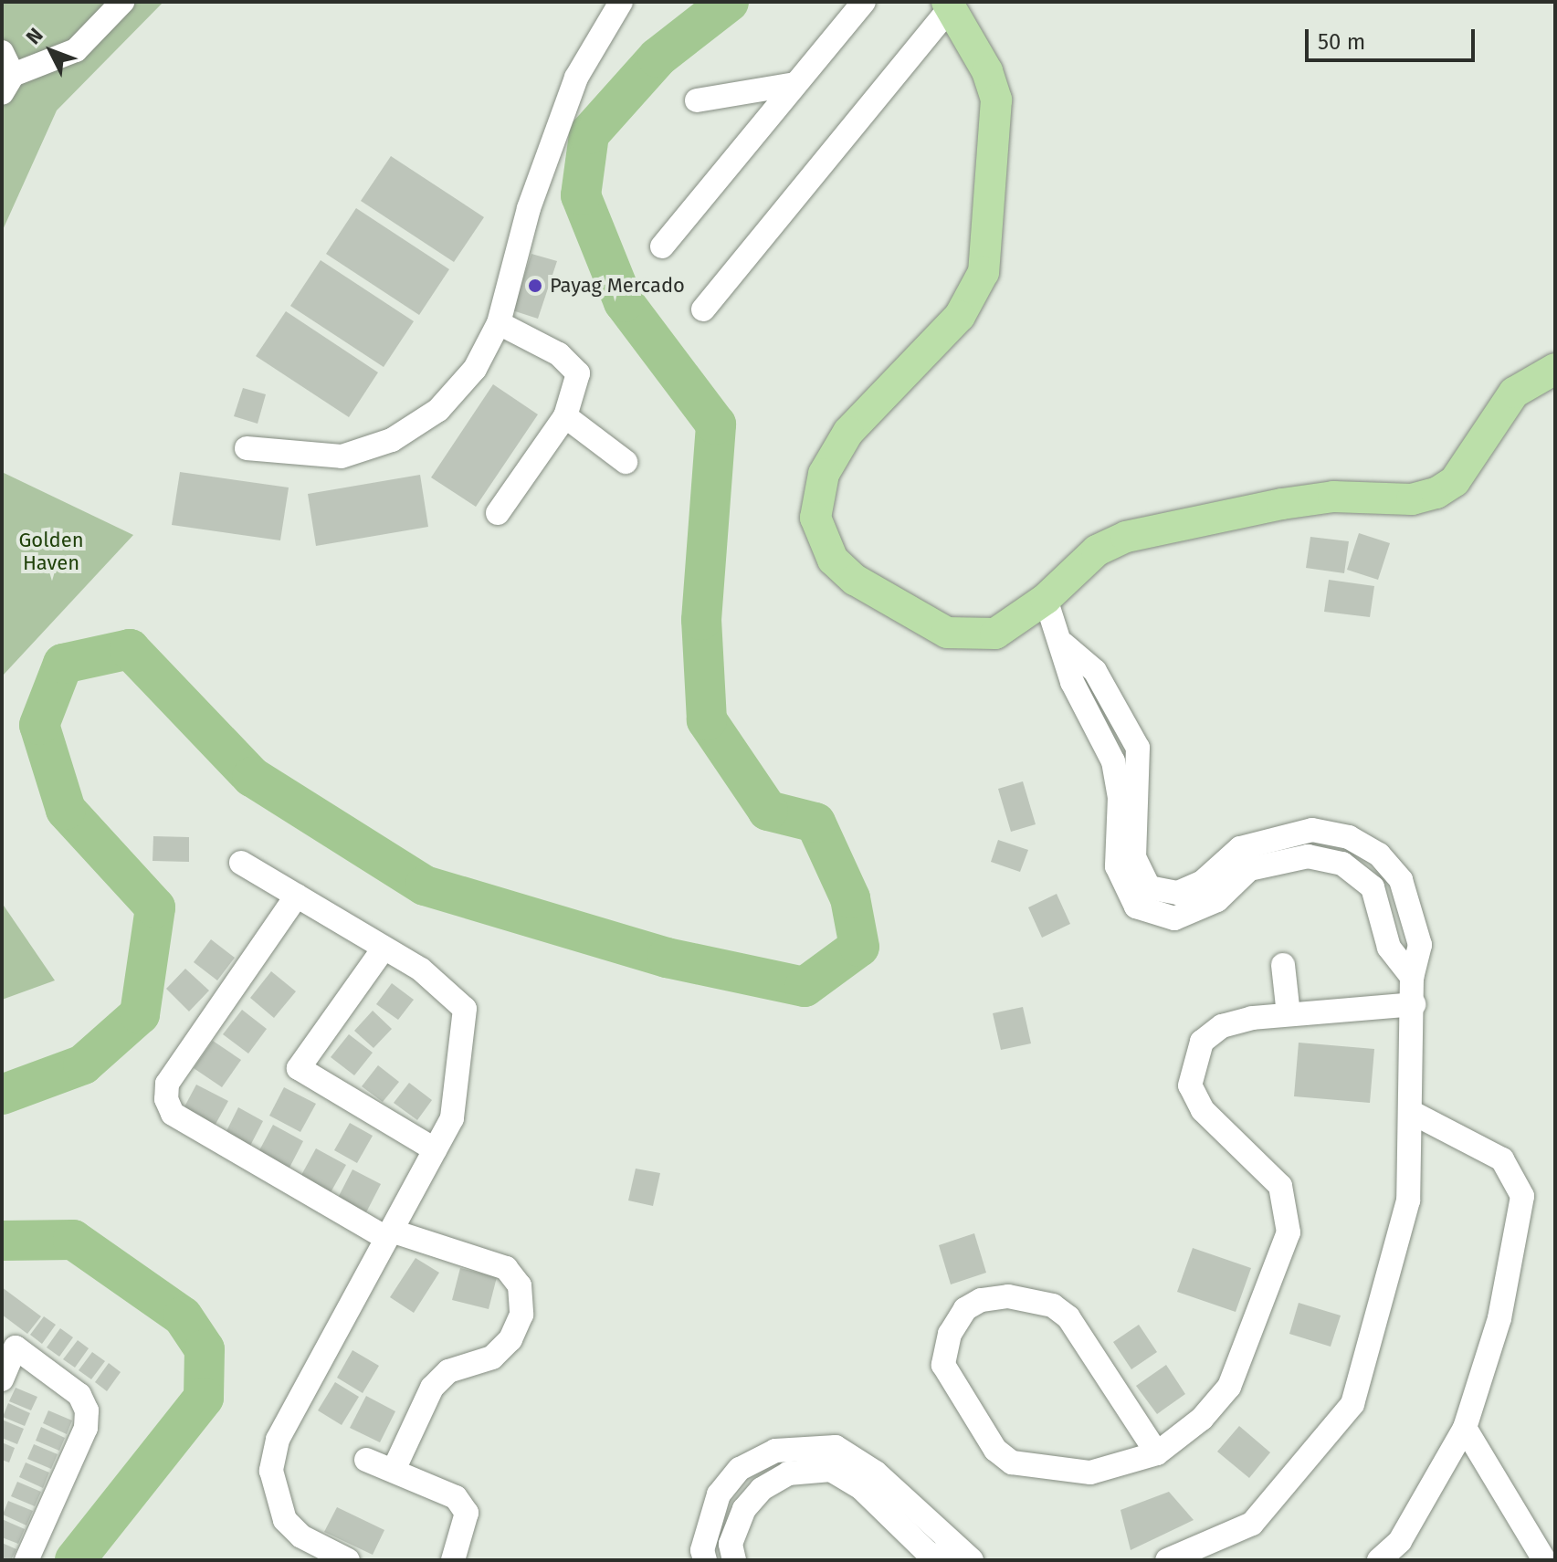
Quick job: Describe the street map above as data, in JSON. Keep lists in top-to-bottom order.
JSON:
{
  "parks": ["Golden Haven"],
  "places": ["Payag Mercado"],
  "scale_bar": "50 m",
  "north": "top left"
}
